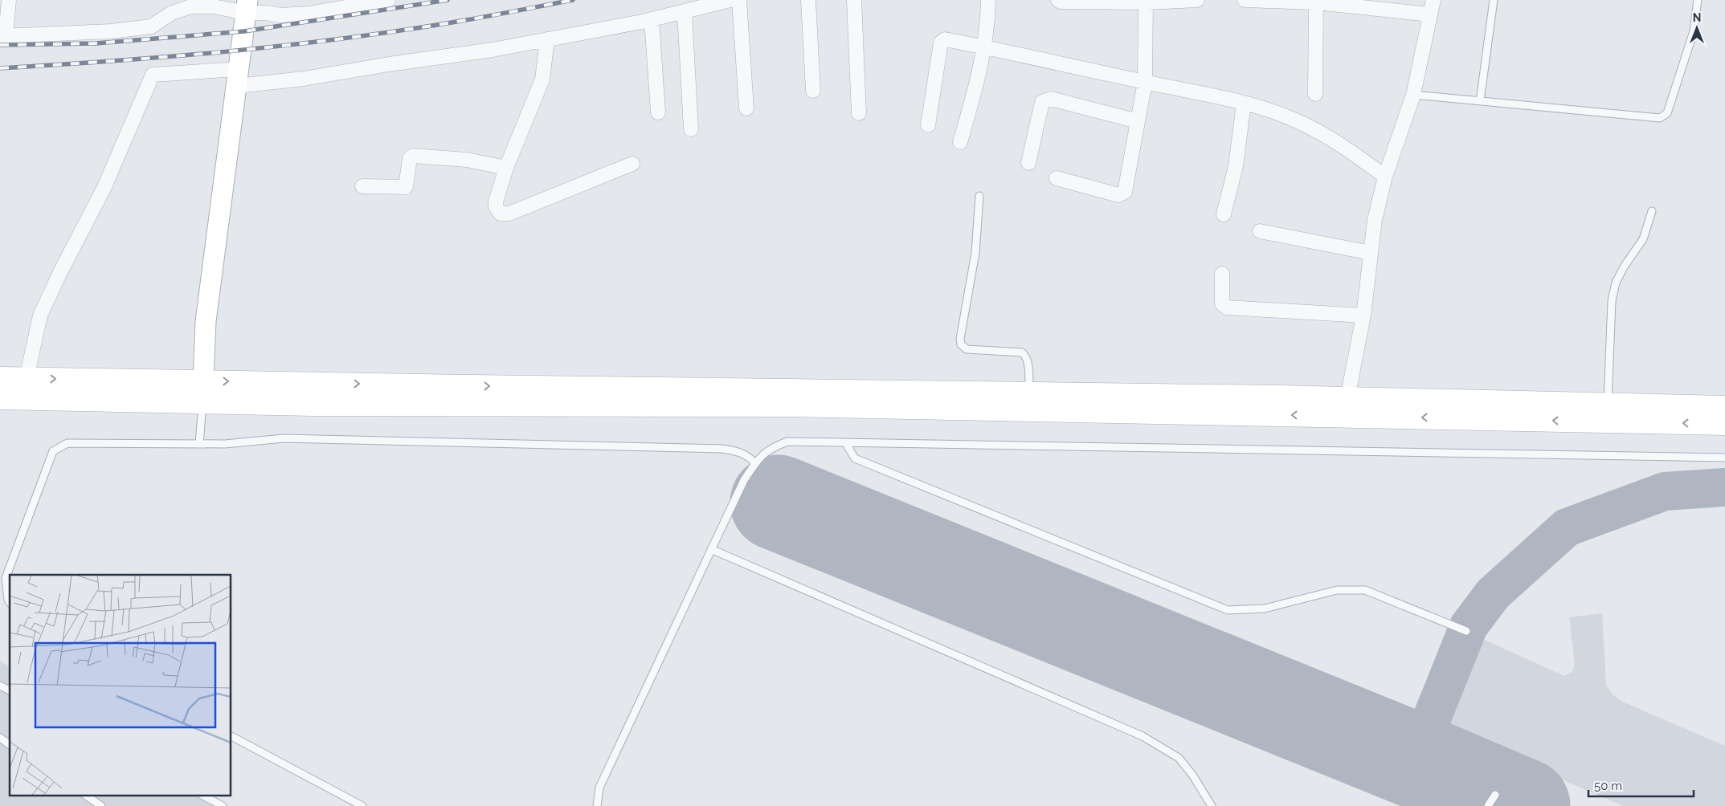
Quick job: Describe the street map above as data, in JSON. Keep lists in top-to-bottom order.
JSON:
{
  "scale_bar": "50 m",
  "north": "top"
}
